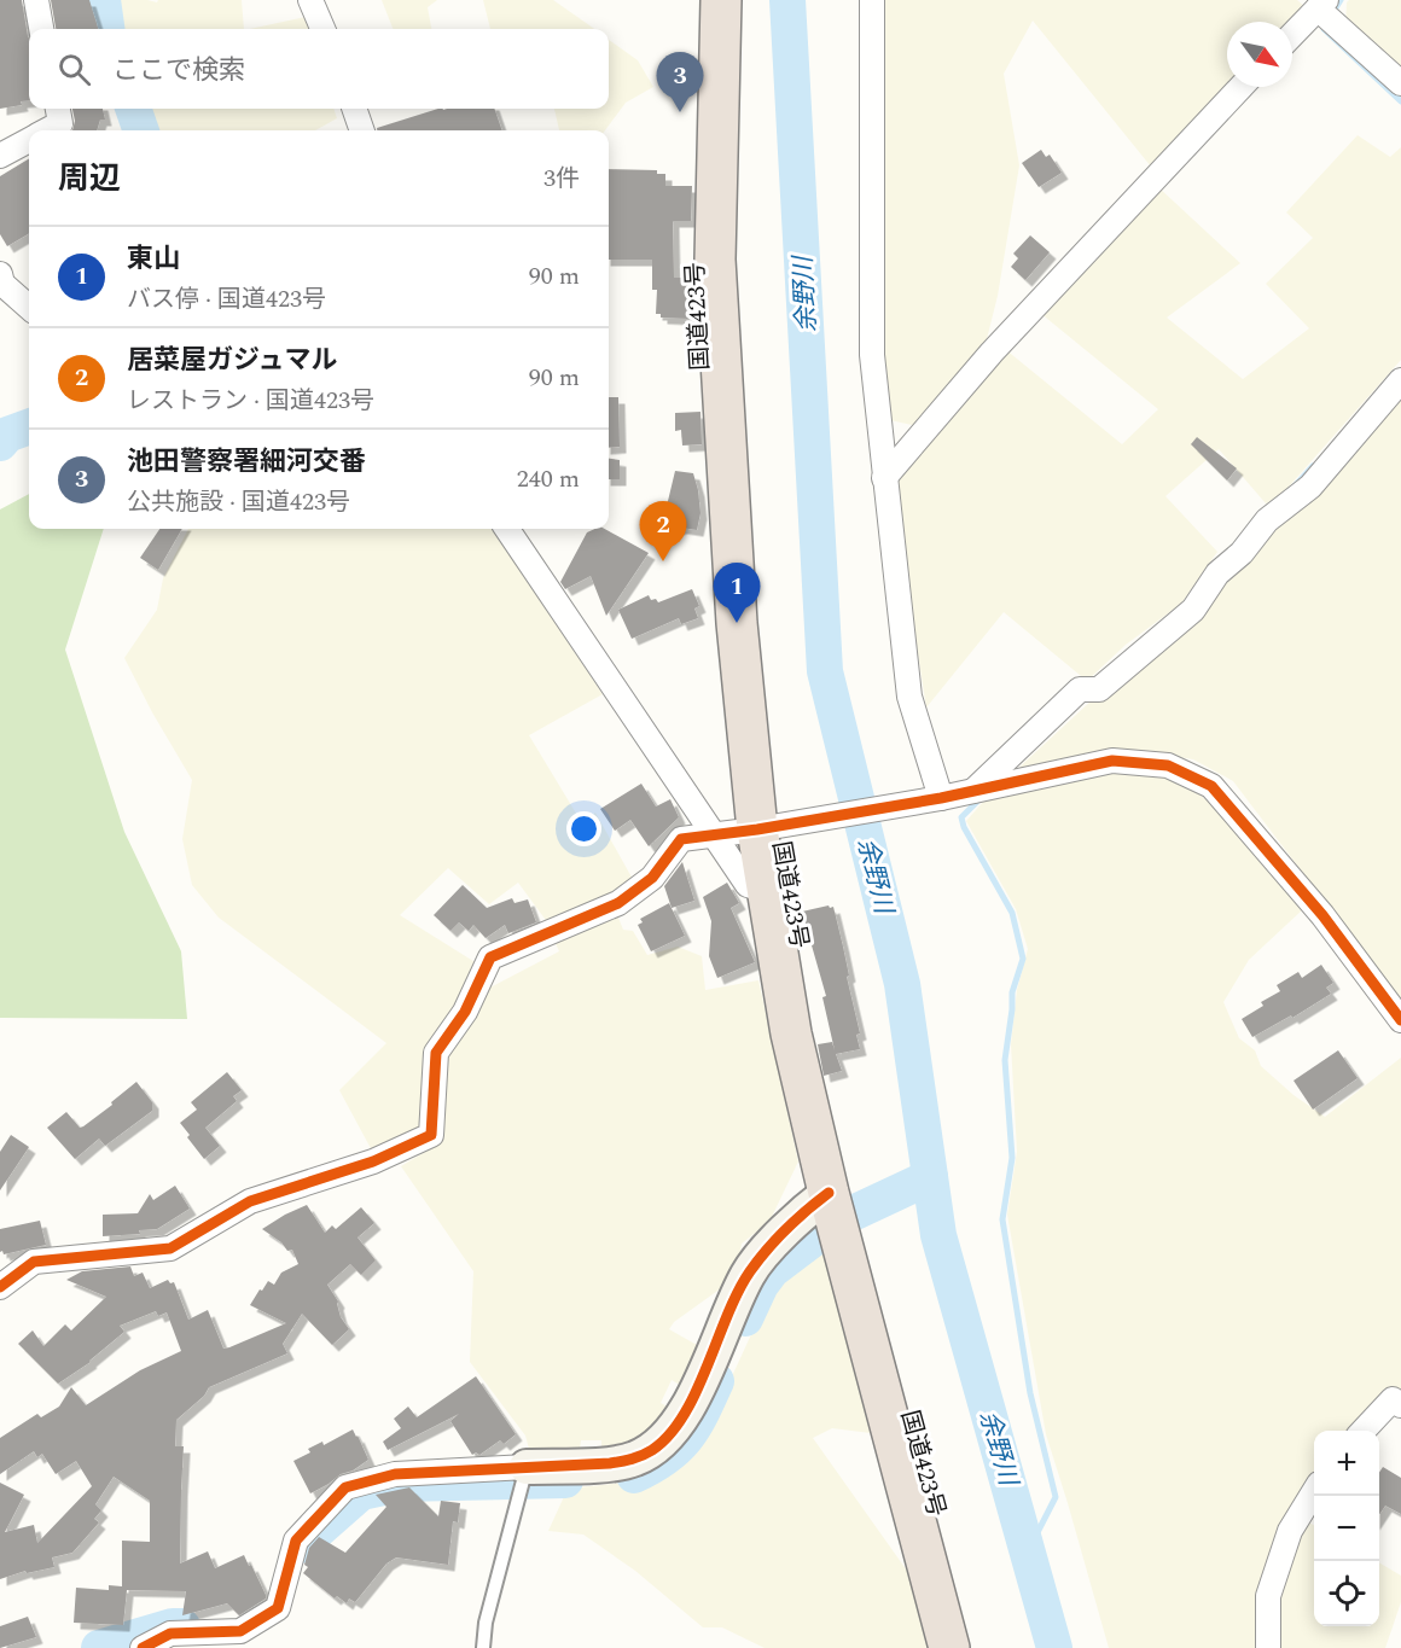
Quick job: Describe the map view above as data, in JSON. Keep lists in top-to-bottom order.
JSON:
{
  "streets": {
    "highway": ["国道423号"]
  },
  "water": ["余野川"],
  "north": "bottom right",
  "page": {
    "search": "ここで検索",
    "pins": ["3", "2", "1"],
    "heading": ["周辺", "3件"],
    "list": [
      {
        "mark": "1",
        "name": "東山",
        "note": "バス停 · 国道423号",
        "value": "90 m"
      },
      {
        "mark": "2",
        "name": "居菜屋ガジュマル",
        "note": "レストラン · 国道423号",
        "value": "90 m"
      },
      {
        "mark": "3",
        "name": "池田警察署細河交番",
        "note": "公共施設 · 国道423号",
        "value": "240 m"
      }
    ],
    "map_buttons": ["+", "−"]
  }
}
